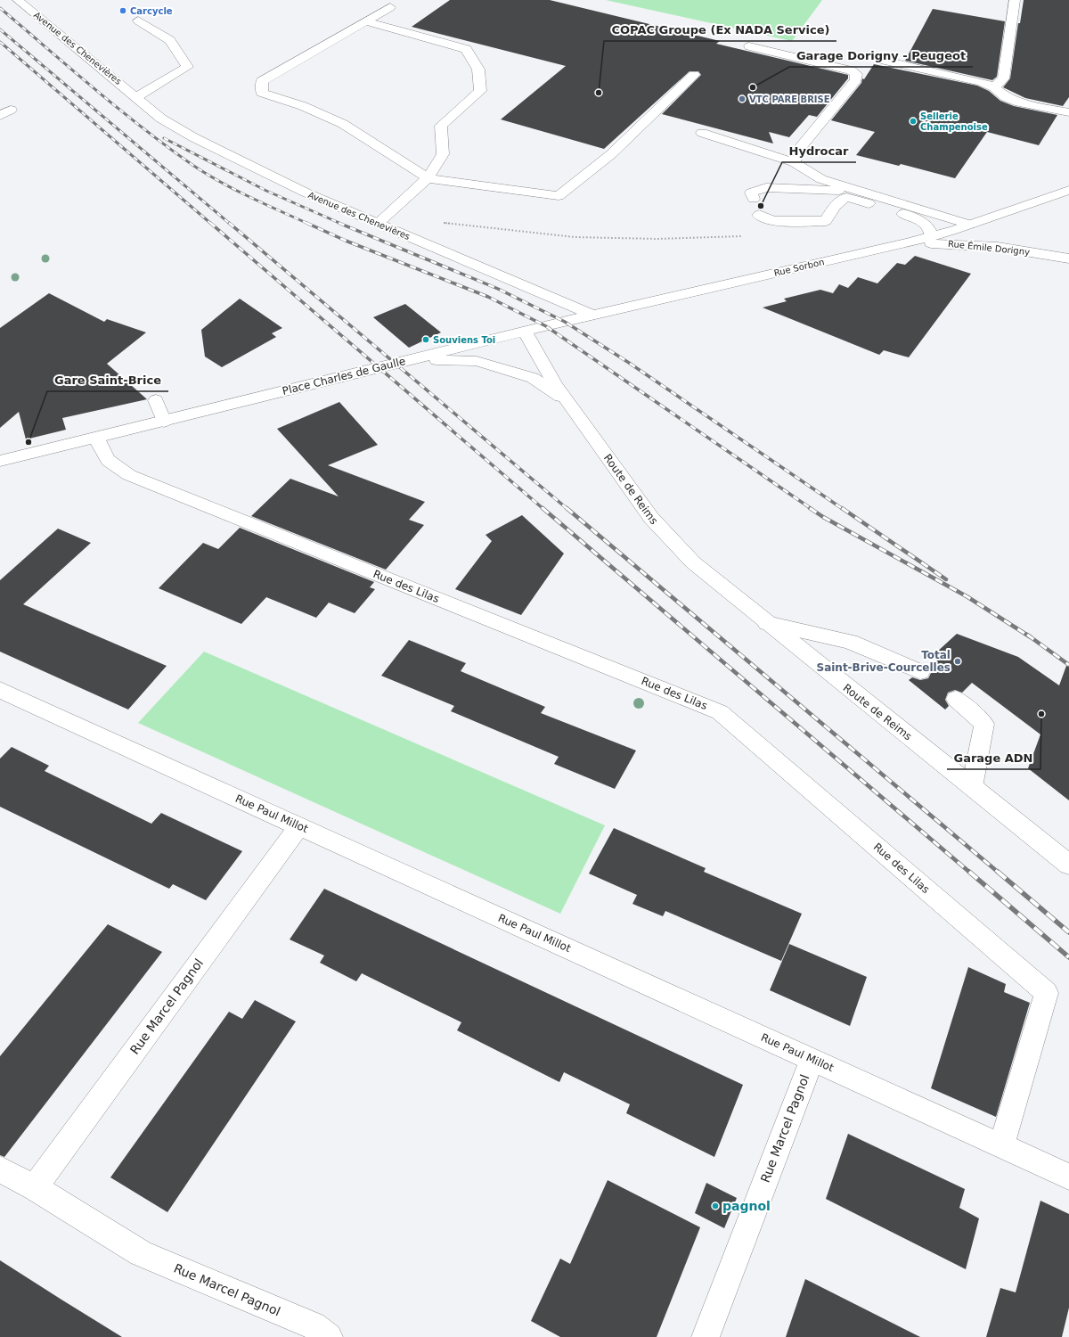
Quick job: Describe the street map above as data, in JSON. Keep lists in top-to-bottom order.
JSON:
{
  "streets": {
    "street": [
      "Avenue des Chenevières",
      "Rue Émile Dorigny",
      "Rue Sorbon",
      "Place Charles de Gaulle",
      "Route de Reims",
      "Rue des Lilas",
      "Rue Paul Millot",
      "Rue Marcel Pagnol"
    ]
  },
  "crossings": [
    ["Avenue des Chenevières", "Rue Sorbon"],
    ["Rue Émile Dorigny", "Rue Sorbon"],
    ["Rue Sorbon", "Place Charles de Gaulle"],
    ["Rue Sorbon", "Route de Reims"],
    ["Place Charles de Gaulle", "Route de Reims"],
    ["Place Charles de Gaulle", "Rue des Lilas"],
    ["Rue des Lilas", "Rue Paul Millot"],
    ["Rue Paul Millot", "Rue Marcel Pagnol"]
  ],
  "places": [
    "Carcycle",
    "Garage Dorigny - Peugeot",
    "COPAC Groupe (Ex NADA Service)",
    "VTC PARE BRISE",
    "Sellerie Champenoise",
    "Hydrocar",
    "Souviens Toi",
    "Gare Saint-Brice",
    "Total Saint-Brive-Courcelles",
    "Garage ADN",
    "pagnol"
  ]
}
